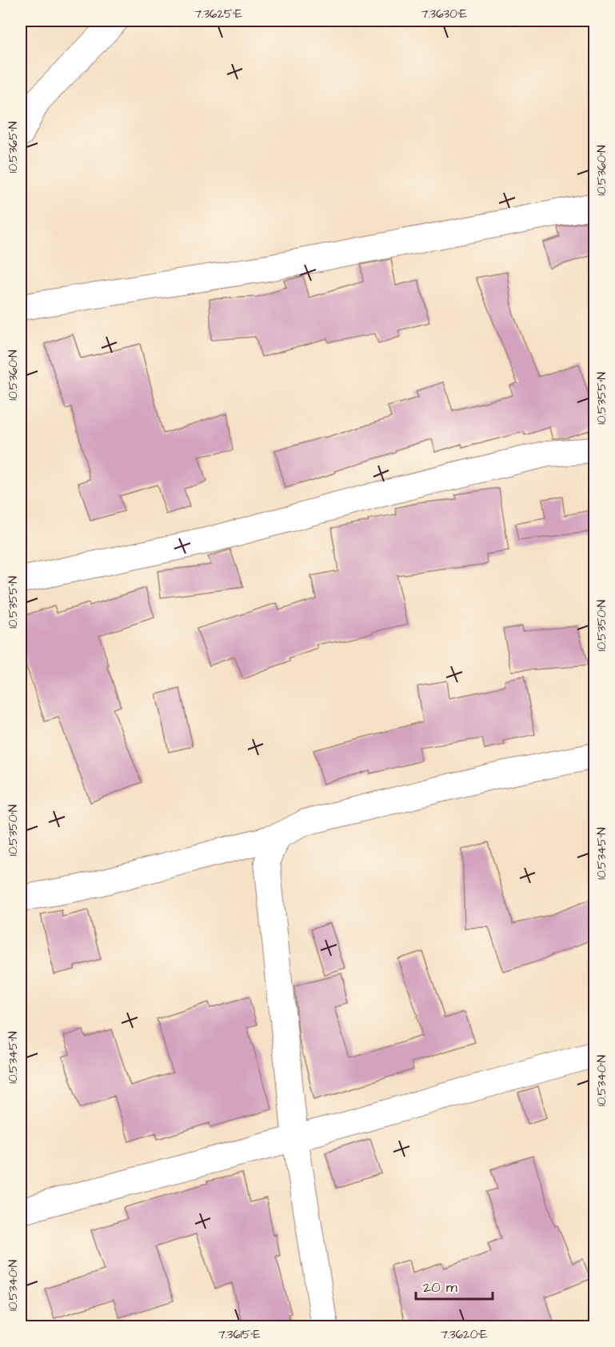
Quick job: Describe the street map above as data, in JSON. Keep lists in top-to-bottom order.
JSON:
{
  "scale_bar": "20 m",
  "coordinates": [
    "7.3625°E",
    "7.3630°E",
    "10.5365°N",
    "10.5360°N",
    "10.5355°N",
    "10.5350°N",
    "10.5345°N",
    "10.5340°N",
    "7.3615°E",
    "7.3620°E"
  ]
}
